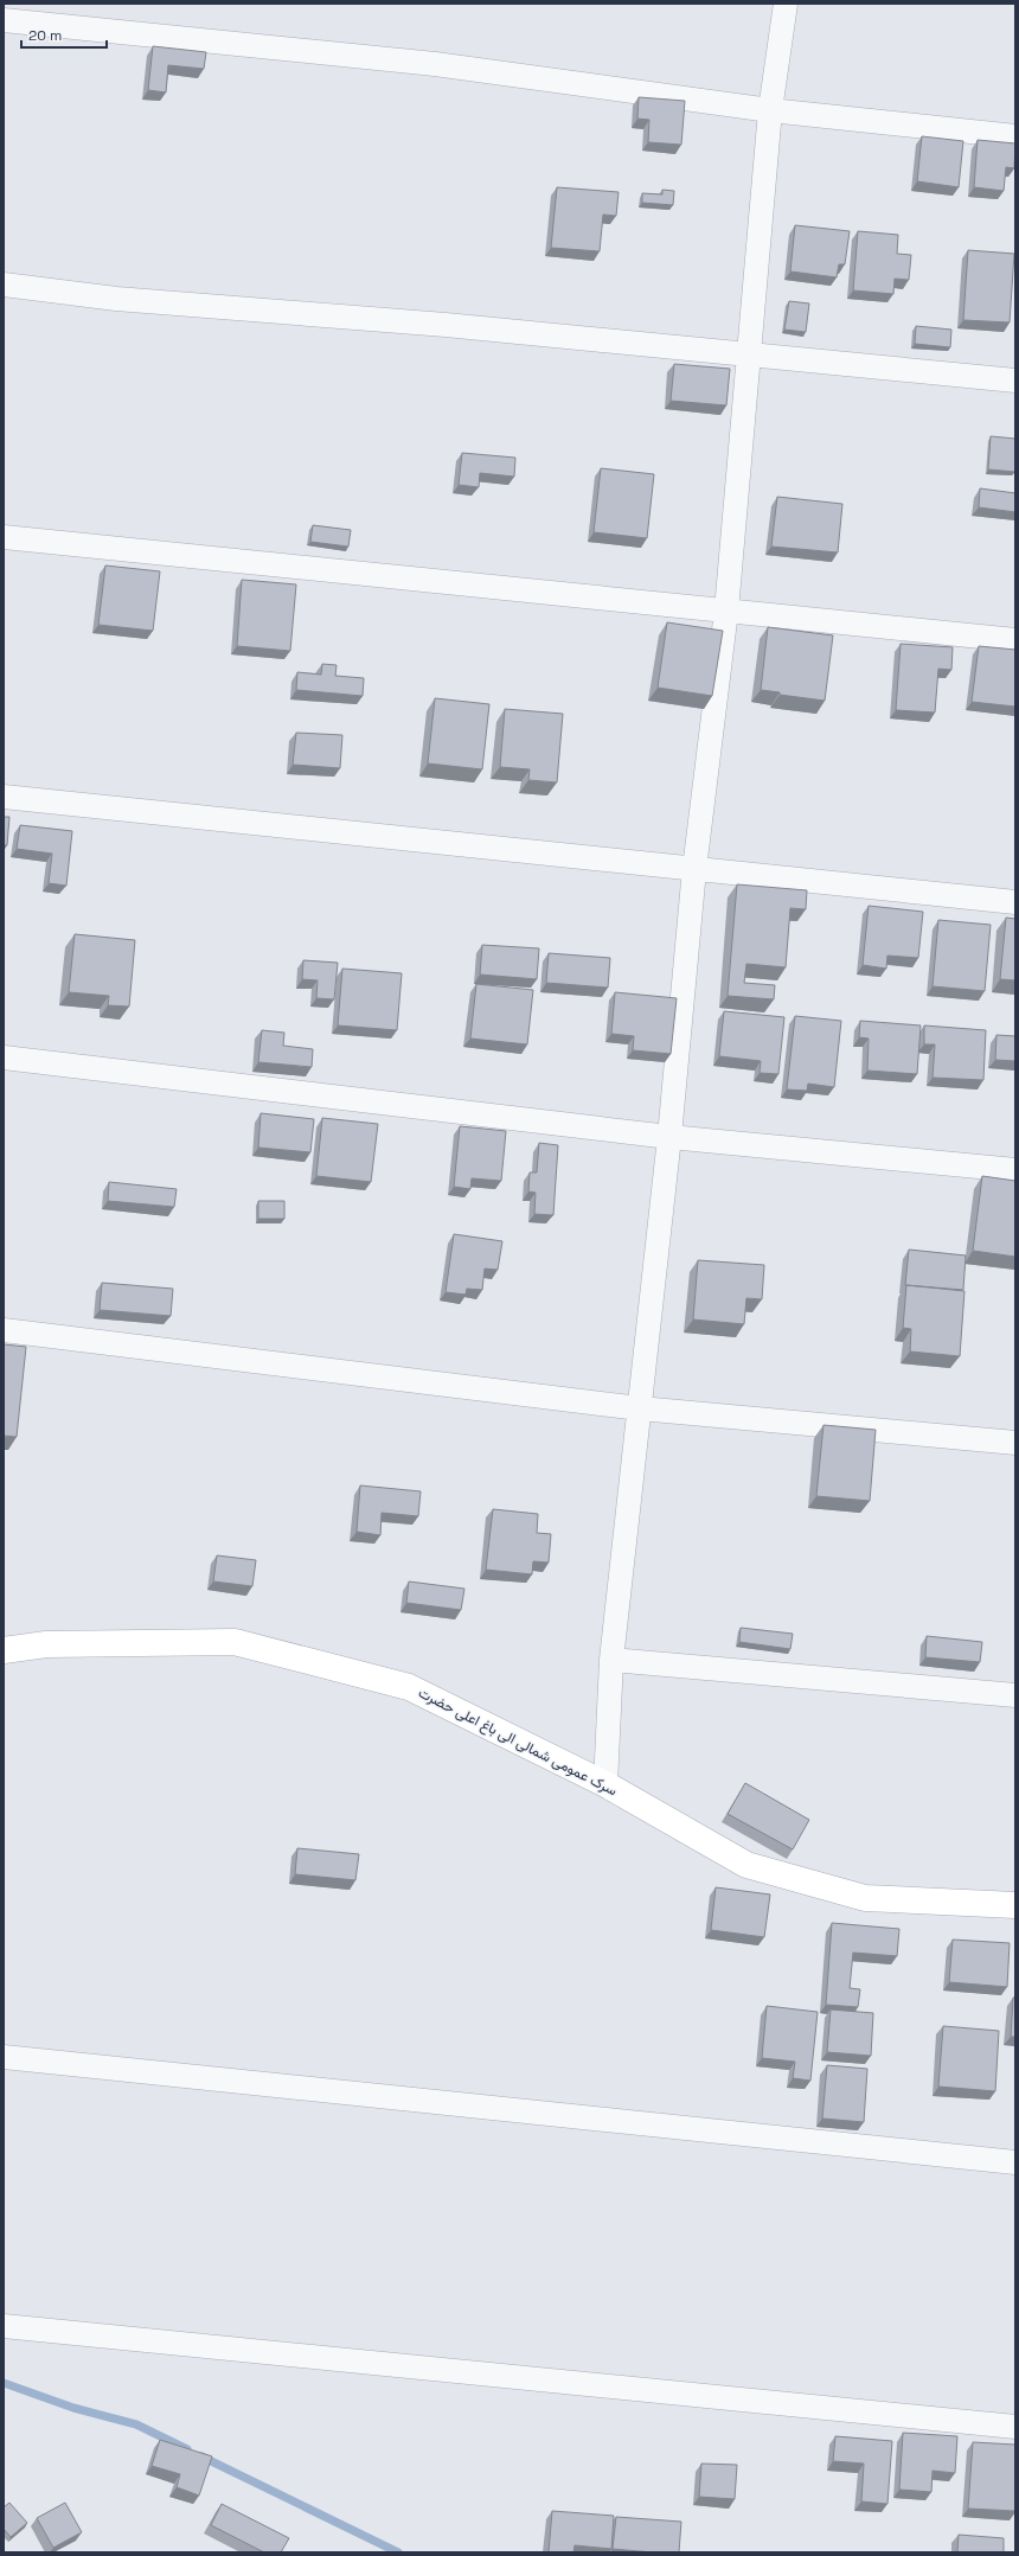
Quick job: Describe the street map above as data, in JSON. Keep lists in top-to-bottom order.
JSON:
{
  "streets": {
    "street": ["سرک عمومی شمالی الی باغ اعلی حضرت"]
  },
  "scale_bar": "20 m"
}
